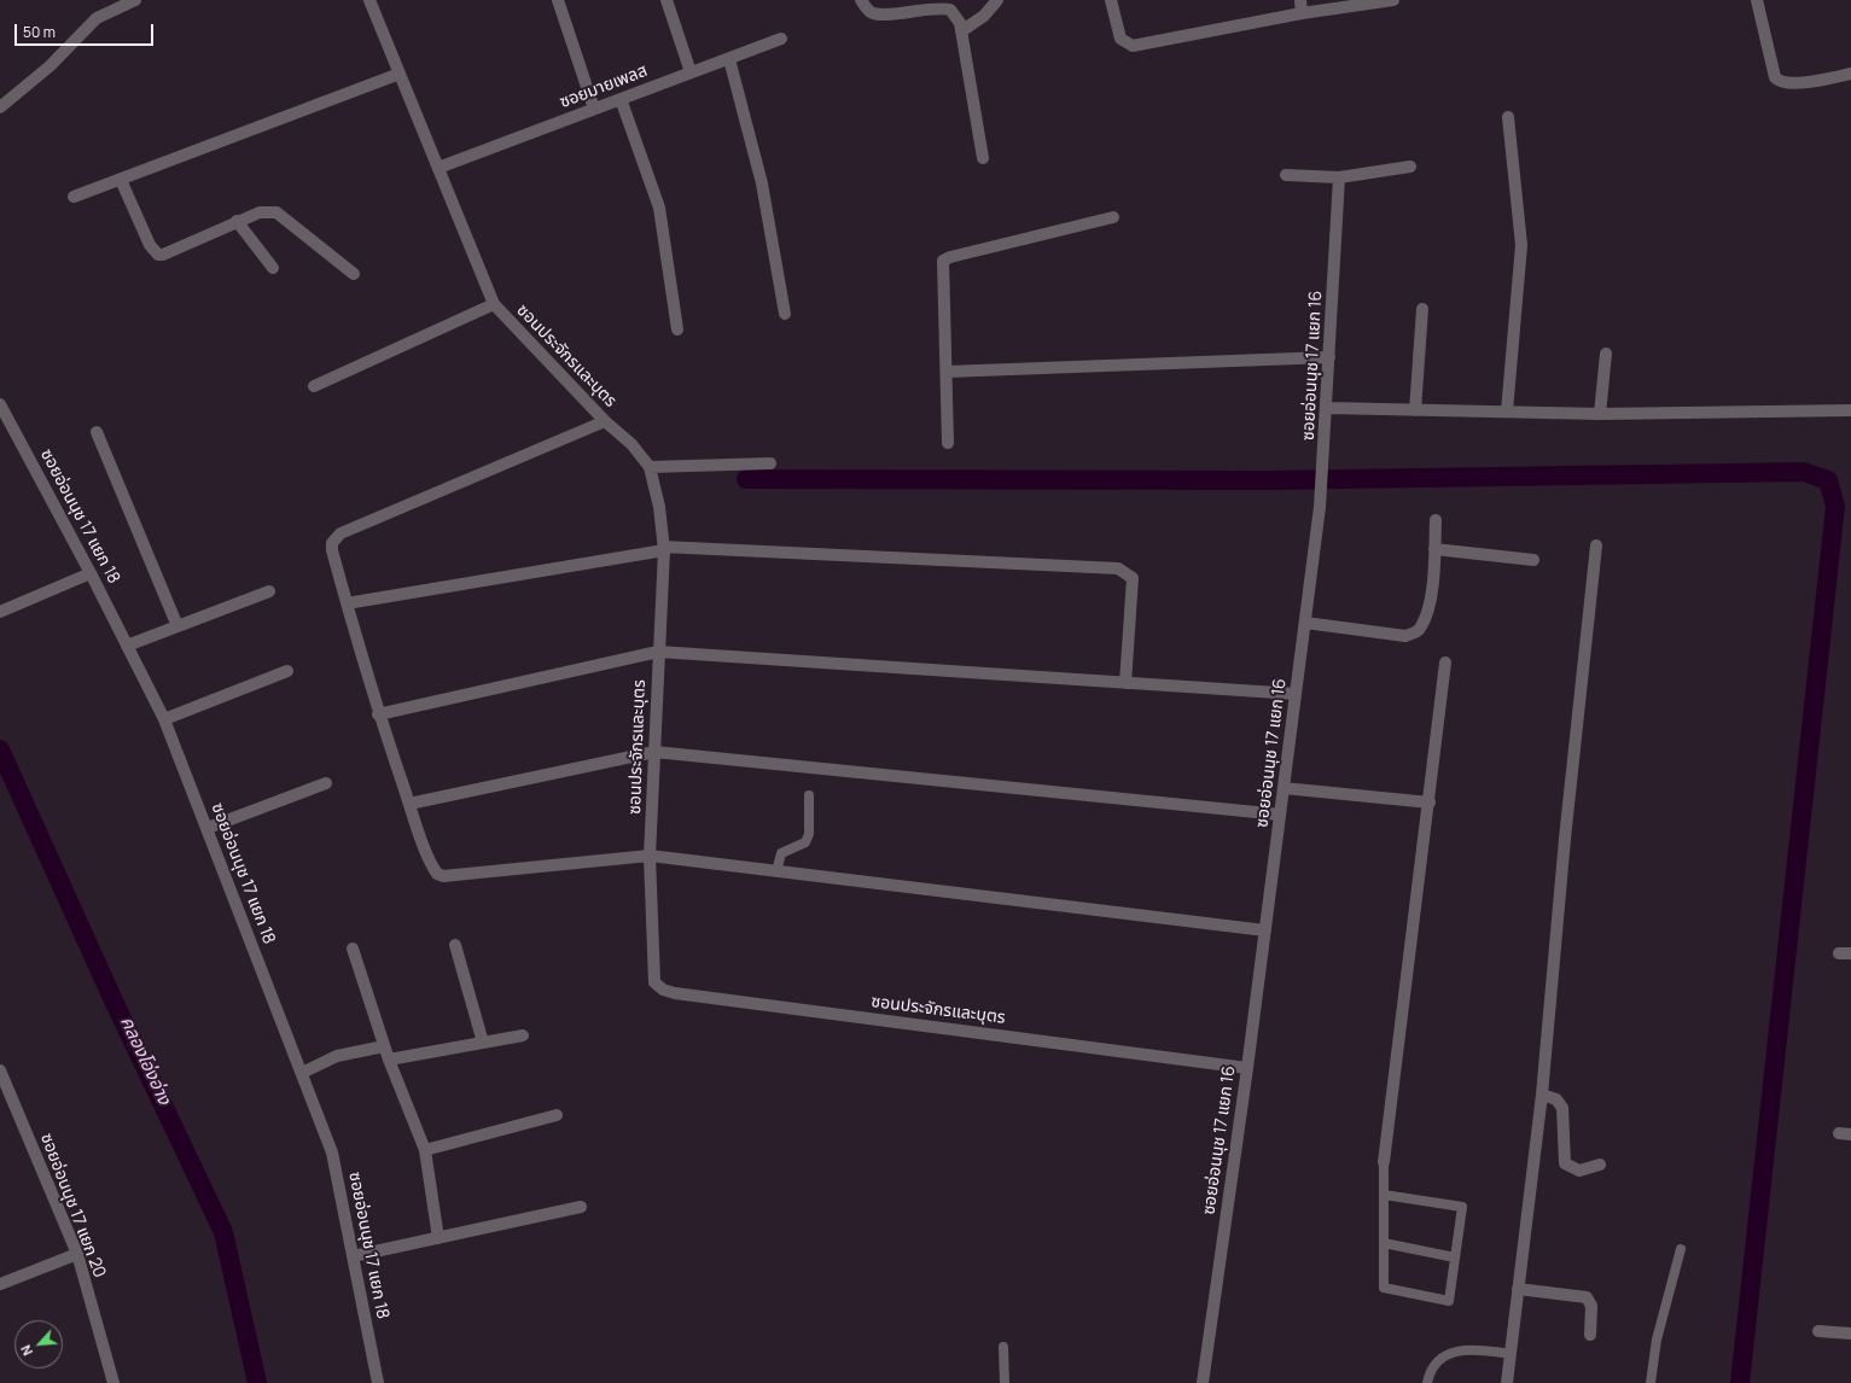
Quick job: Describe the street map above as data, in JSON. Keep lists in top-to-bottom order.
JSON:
{
  "streets": {
    "street": [
      "ซอยมายเพลส",
      "ซอนประจักรและบุตร",
      "ซอยอ่อนนุช 17 แยก 16",
      "ซอยอ่อนนุช 17 แยก 18",
      "ซอยอ่อนนุช 17 แยก 20"
    ]
  },
  "crossings": [
    ["ซอยมายเพลส", "ซอนประจักรและบุตร"],
    ["ซอนประจักรและบุตร", "ซอยอ่อนนุช 17 แยก 16"]
  ],
  "water": ["คลองโอ่งอ่าง"],
  "scale_bar": "50 m",
  "north": "bottom left"
}
